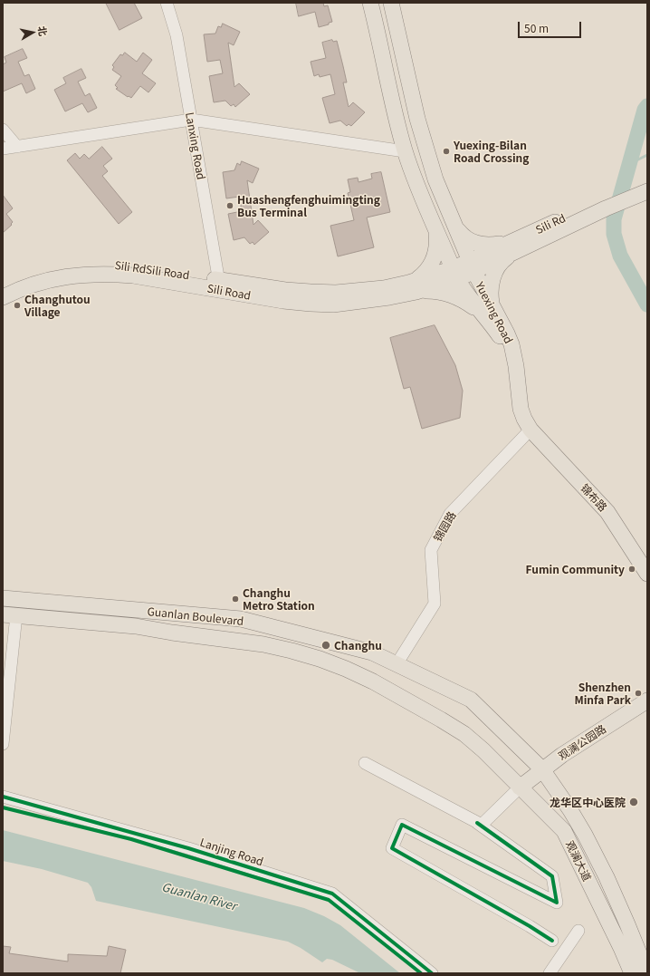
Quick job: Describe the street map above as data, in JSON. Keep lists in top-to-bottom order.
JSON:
{
  "streets": {
    "main road": [
      "Sili Rd",
      "Sili RdSili Road",
      "Sili Road",
      "Yuexing Road",
      "锦布路",
      "Guanlan Boulevard",
      "观澜公园路",
      "观澜大道"
    ],
    "street": ["Lanxing Road", "锦园路", "Lanjing Road"]
  },
  "crossings": [
    ["Lanxing Road", "Sili RdSili Road"],
    ["Lanxing Road", "Sili Road"],
    ["Sili Rd", "Sili Road"],
    ["Sili Rd", "Yuexing Road"],
    ["Sili RdSili Road", "Sili Road"],
    ["Sili Road", "Yuexing Road"],
    ["Yuexing Road", "锦布路"],
    ["Yuexing Road", "锦园路"],
    ["锦布路", "锦园路"],
    ["锦园路", "Guanlan Boulevard"],
    ["Guanlan Boulevard", "观澜公园路"],
    ["Guanlan Boulevard", "观澜大道"],
    ["观澜公园路", "观澜大道"]
  ],
  "water": ["Guanlan River"],
  "places": [
    "Yuexing-Bilan Road Crossing",
    "Huashengfenghuimingting Bus Terminal",
    "Changhutou Village",
    "Fumin Community",
    "Changhu Metro Station",
    "Changhu",
    "Shenzhen Minfa Park",
    "龙华区中心医院"
  ],
  "scale_bar": "50 m",
  "north": "right"
}
